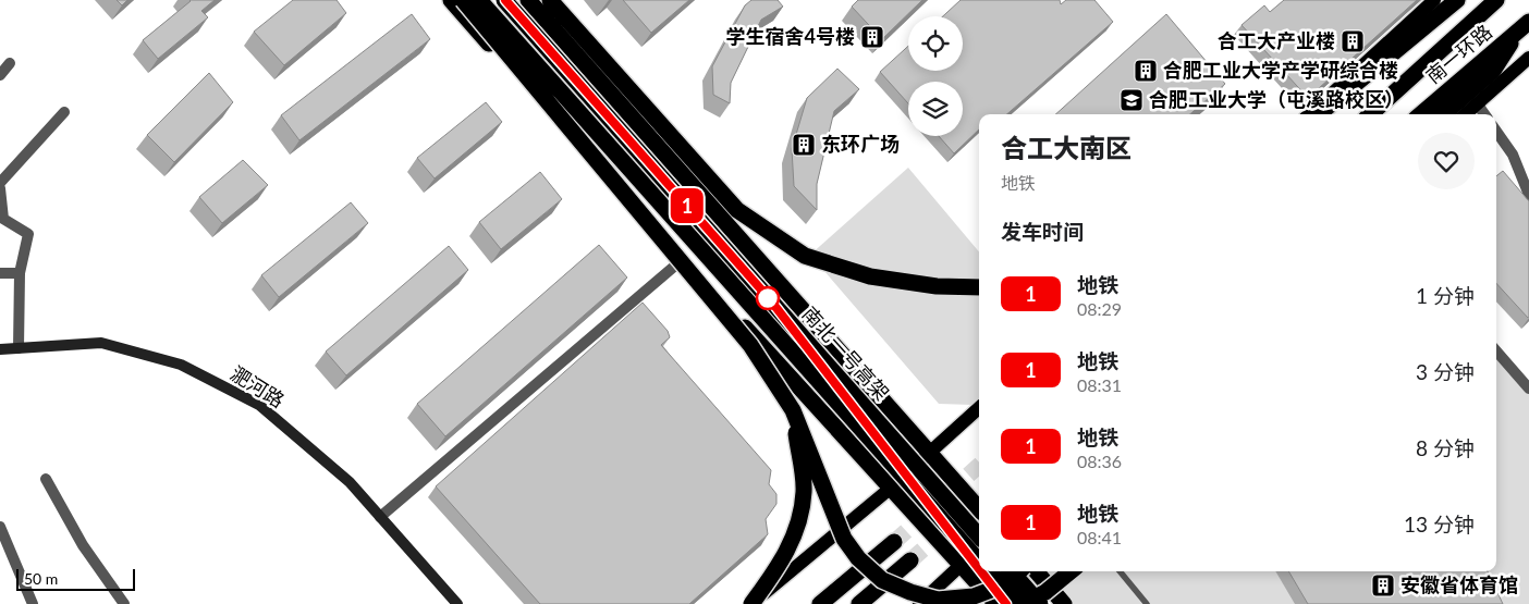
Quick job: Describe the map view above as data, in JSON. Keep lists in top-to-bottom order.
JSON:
{
  "streets": {
    "highway": ["南一环路", "南北一号高架"],
    "street": ["淝河路"]
  },
  "places": {
    "building": [
      "学生宿舍4号楼",
      "合工大产业楼",
      "合肥工业大学产学研综合楼",
      "东环广场",
      "安徽省体育馆"
    ],
    "school or university": ["合肥工业大学（屯溪路校区）"]
  },
  "lines": ["metro line 1"],
  "scale_bar": "50 m",
  "page": {
    "on_map": "1",
    "heading": [
      ["合工大南区", "地铁"],
      "发车时间"
    ],
    "list": [
      {
        "mark": "1",
        "name": "地铁",
        "note": "08:29",
        "value": "1 分钟"
      },
      {
        "mark": "1",
        "name": "地铁",
        "note": "08:31",
        "value": "3 分钟"
      },
      {
        "mark": "1",
        "name": "地铁",
        "note": "08:36",
        "value": "8 分钟"
      },
      {
        "mark": "1",
        "name": "地铁",
        "note": "08:41",
        "value": "13 分钟"
      }
    ],
    "scale": "50 m"
  }
}
